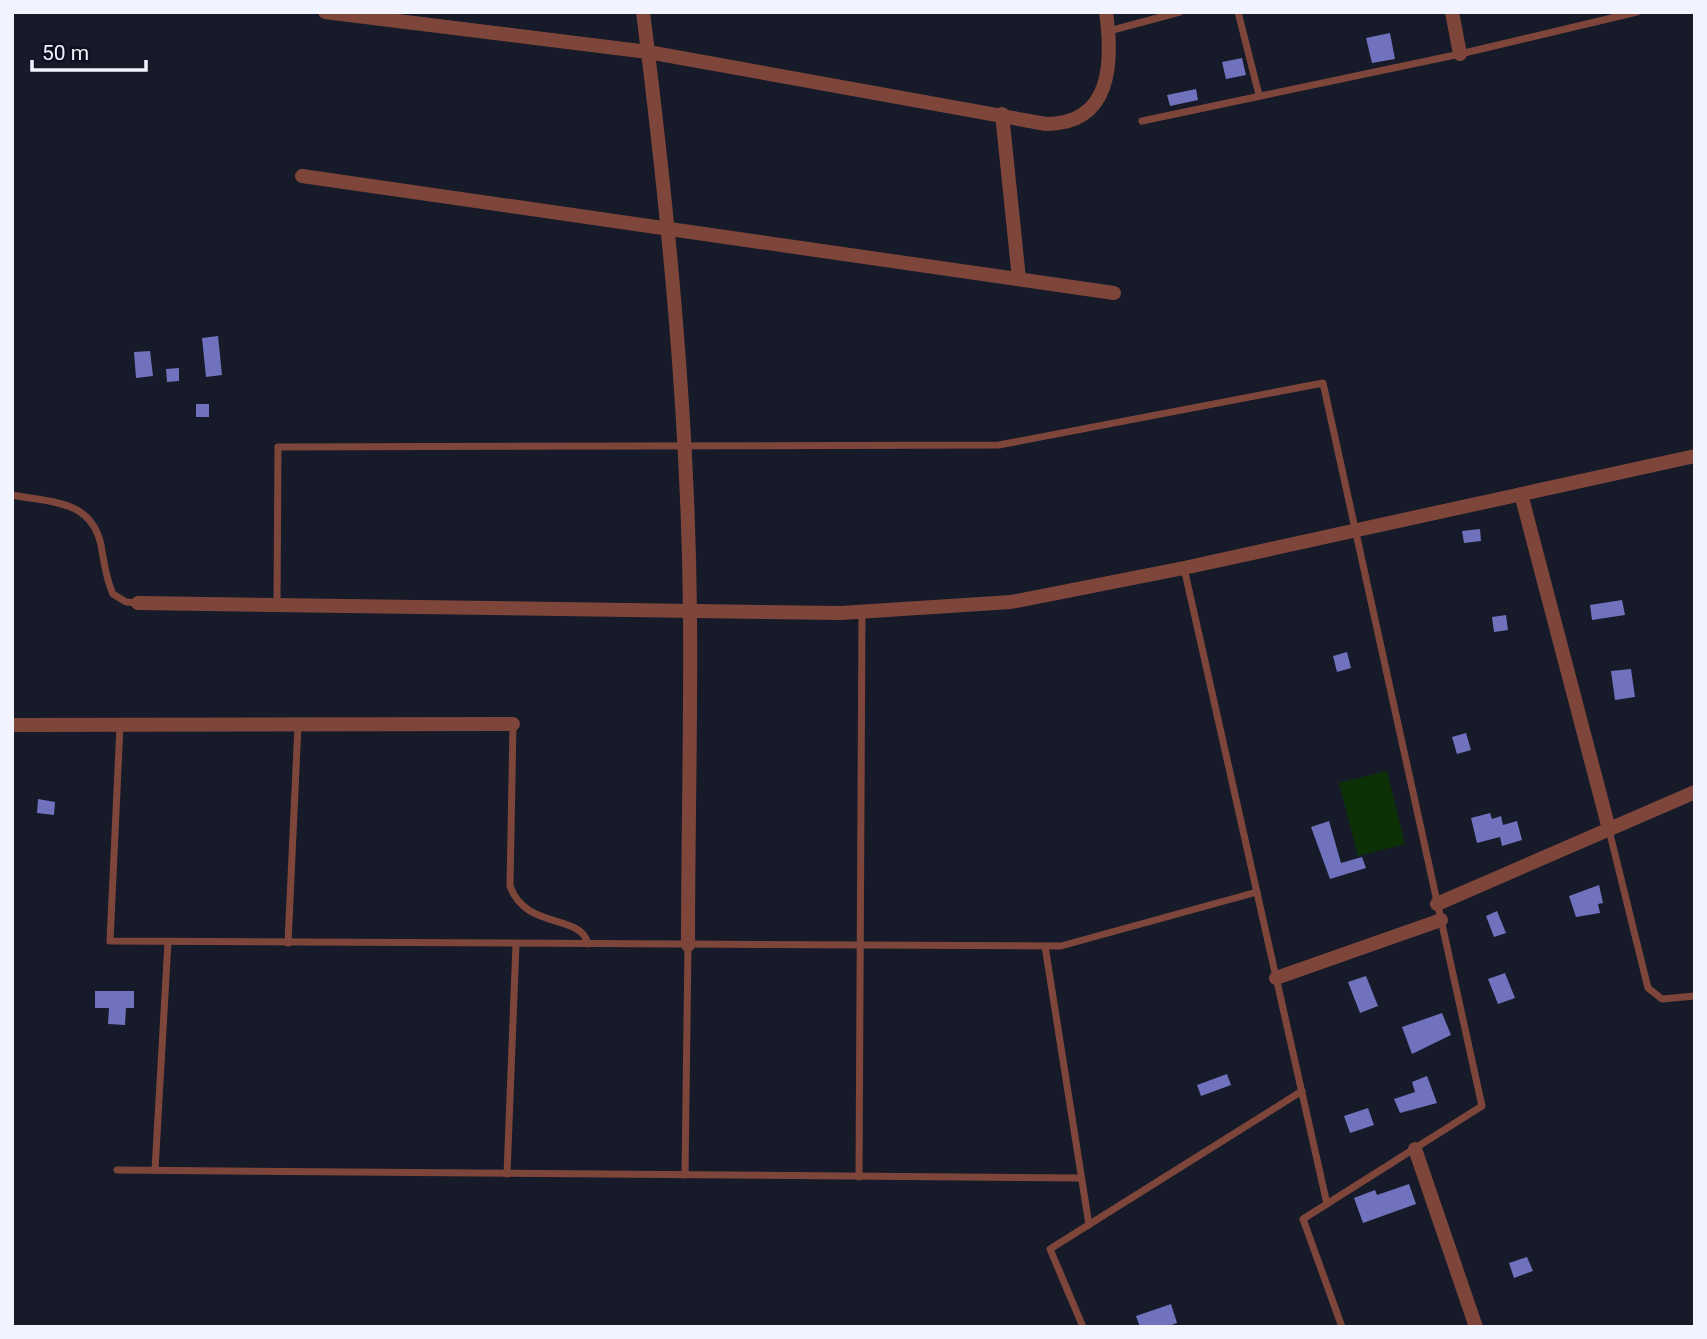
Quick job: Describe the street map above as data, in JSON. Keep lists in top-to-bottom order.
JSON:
{
  "scale_bar": "50 m"
}
